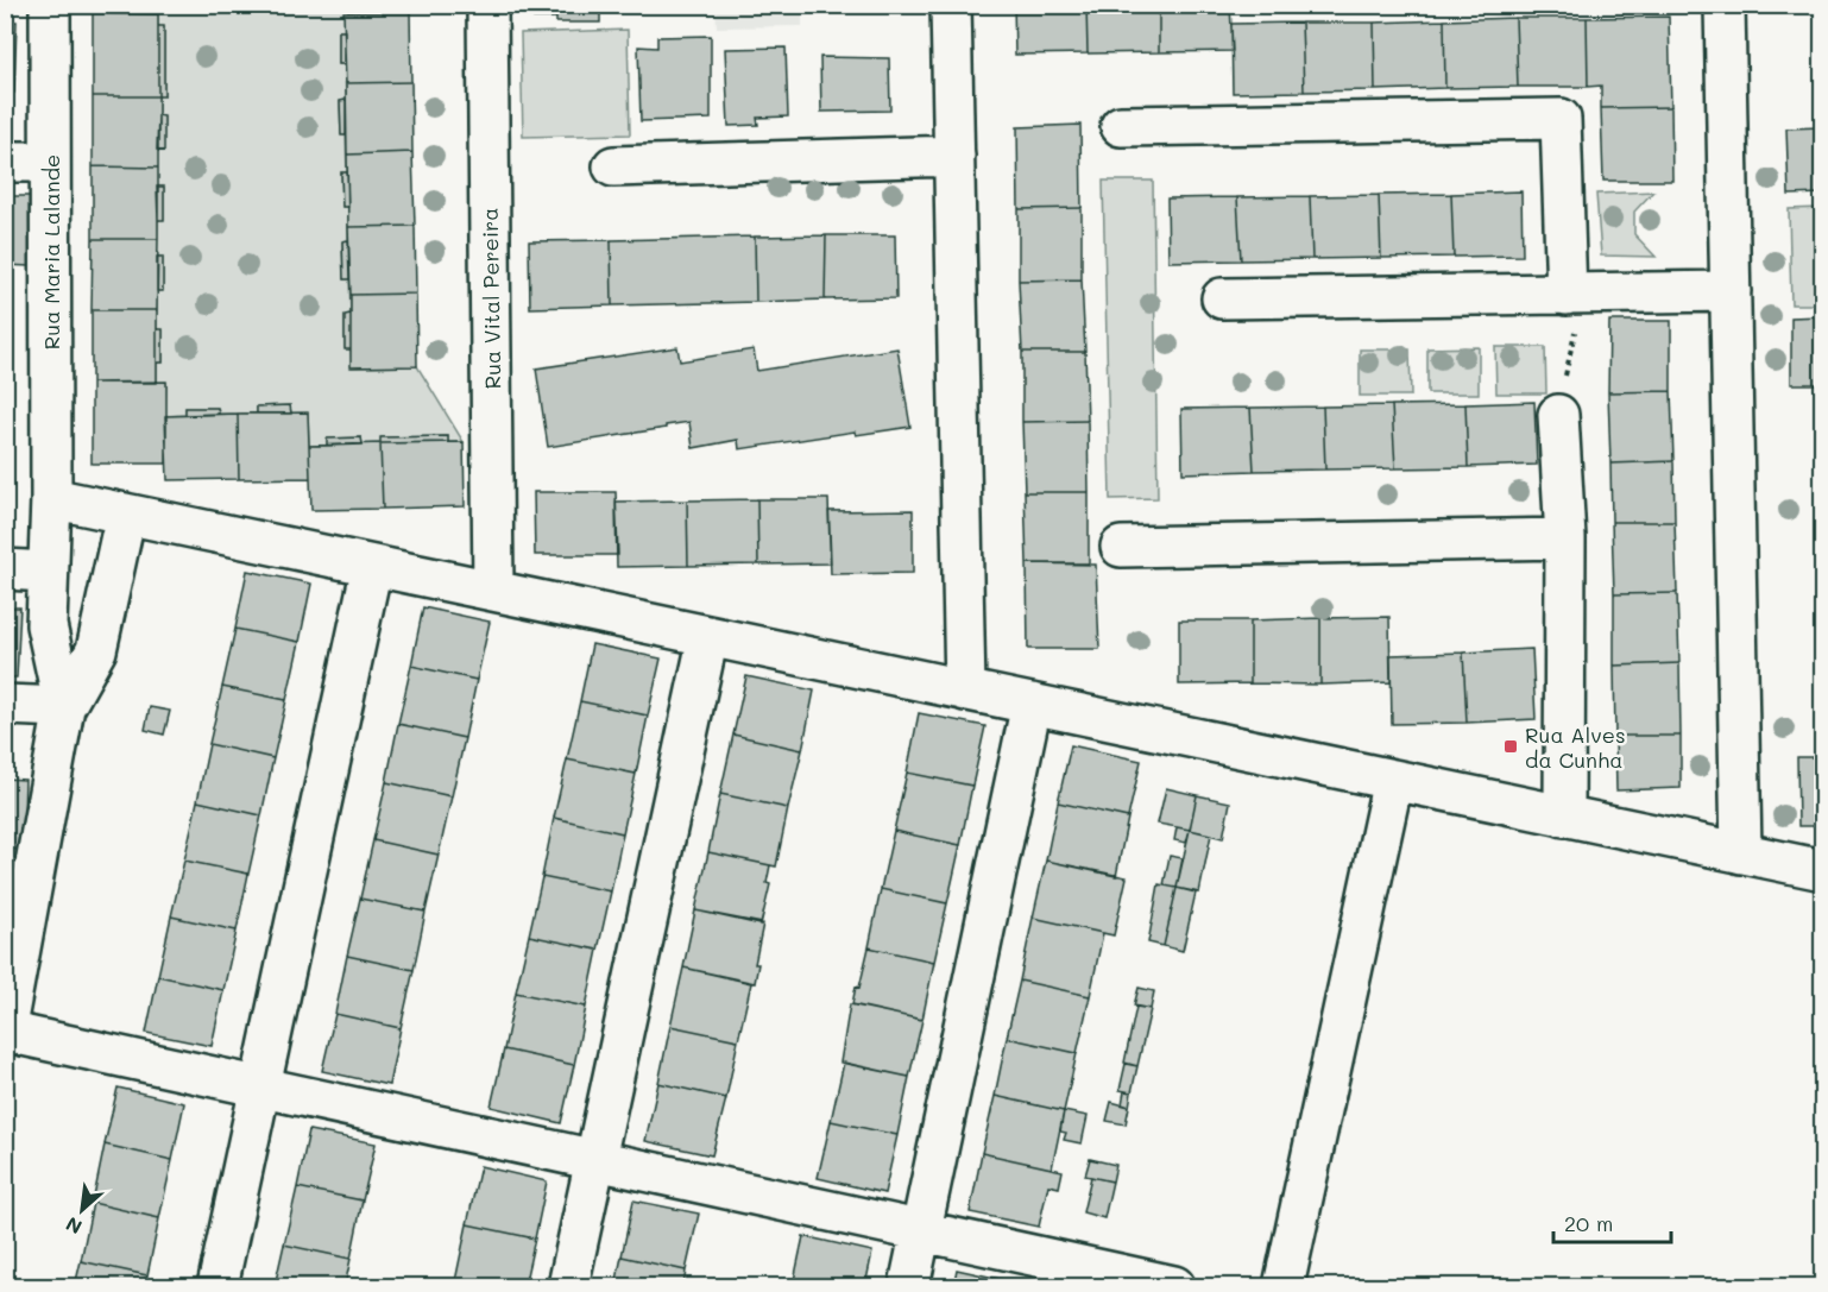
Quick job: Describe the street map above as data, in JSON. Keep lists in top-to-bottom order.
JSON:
{
  "streets": {
    "street": ["Rua Maria Lalande", "Rua Vital Pereira"]
  },
  "places": {
    "transit": ["Rua Alves da Cunha"]
  },
  "scale_bar": "20 m",
  "north": "bottom left"
}
